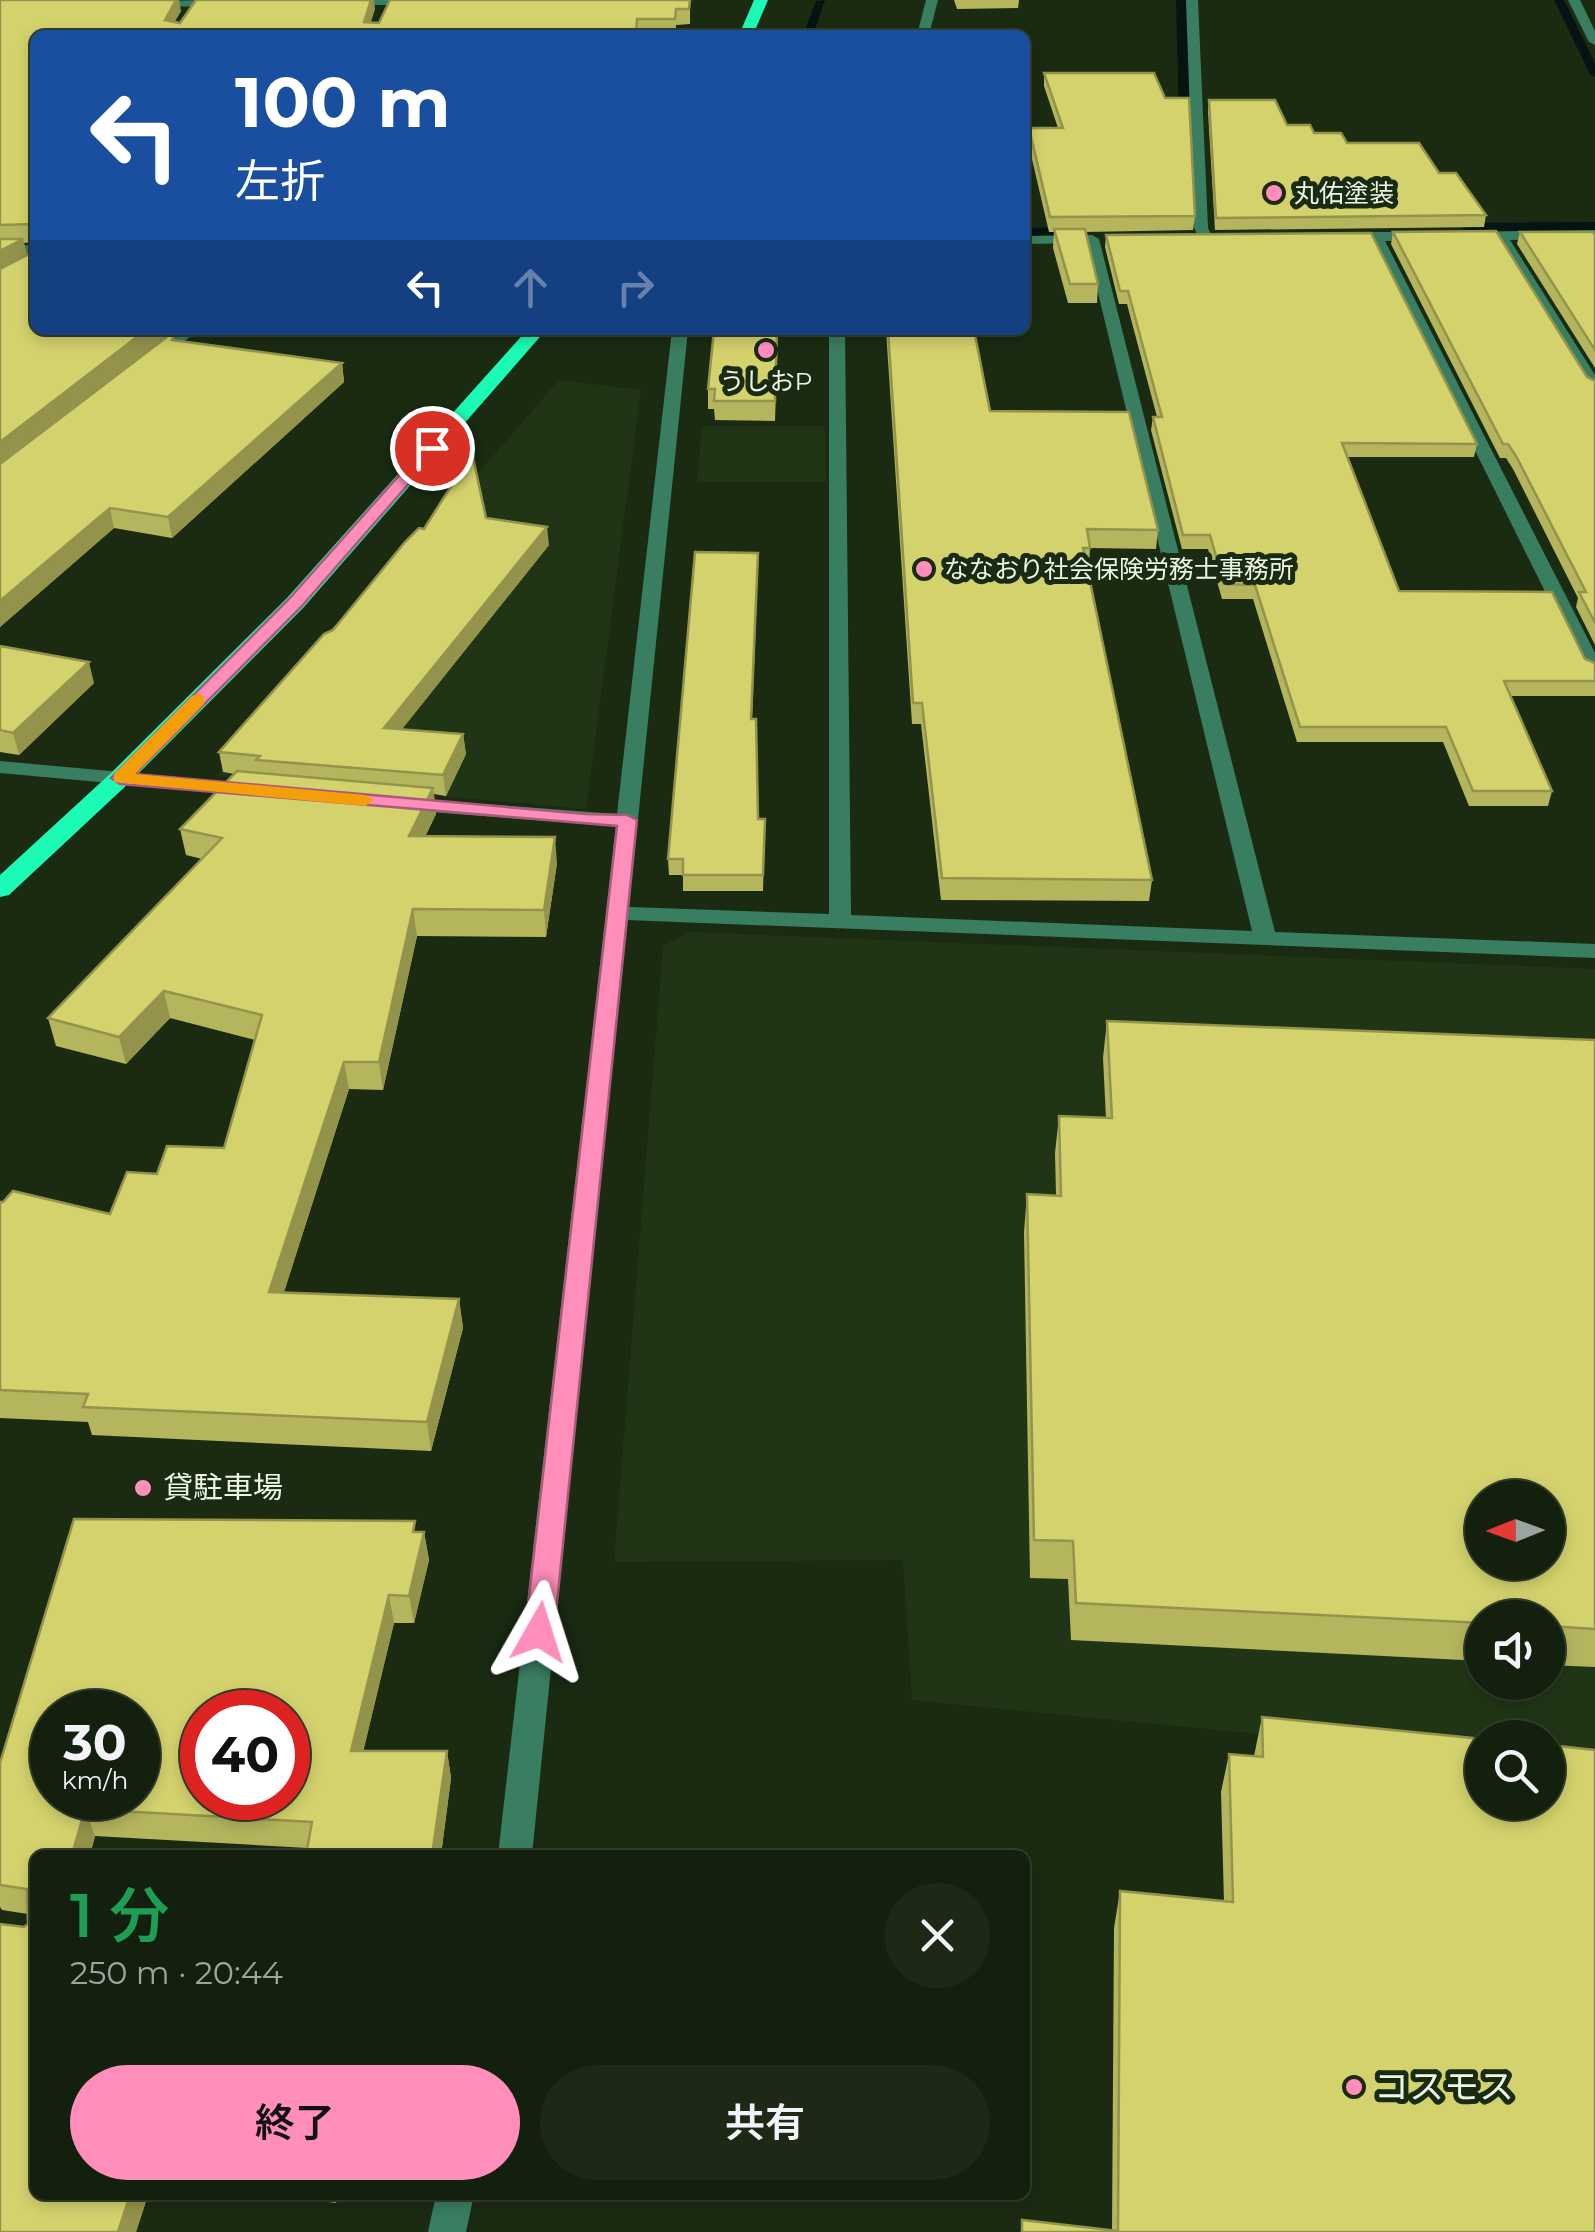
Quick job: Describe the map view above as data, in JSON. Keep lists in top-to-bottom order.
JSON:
{
  "places": [
    "丸佑塗装",
    "うしおP",
    "ななおり社会保険労務士事務所",
    "貸駐車場",
    "コスモス"
  ],
  "north": "left",
  "page": {
    "turn": ["100 m", "左折"],
    "speed": "30 km/h",
    "limit": "40",
    "heading": ["1 分", "250 m · 20:44"],
    "buttons": ["終了", "共有"]
  }
}
